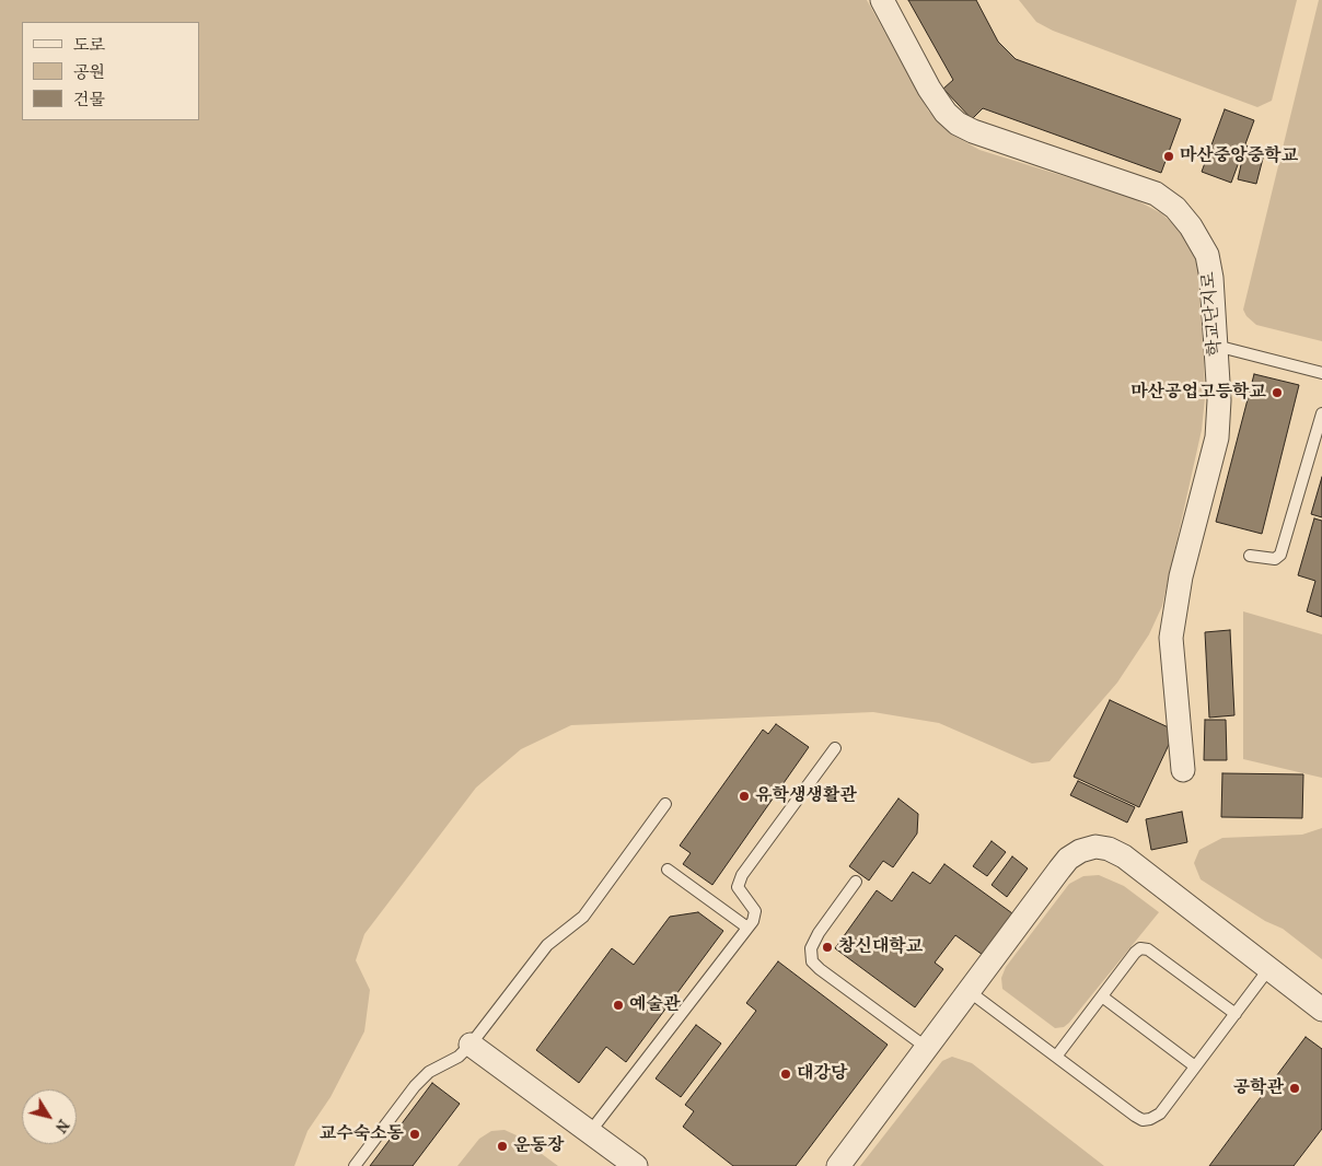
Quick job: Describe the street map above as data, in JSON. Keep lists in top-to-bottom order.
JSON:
{
  "streets": {
    "street": ["학교단지로"]
  },
  "places": [
    "마산중앙중학교",
    "마산공업고등학교",
    "유학생생활관",
    "창신대학교",
    "예술관",
    "대강당",
    "공학관",
    "교수숙소동",
    "운동장"
  ],
  "legend": ["도로", "공원", "건물"],
  "north": "bottom right"
}
